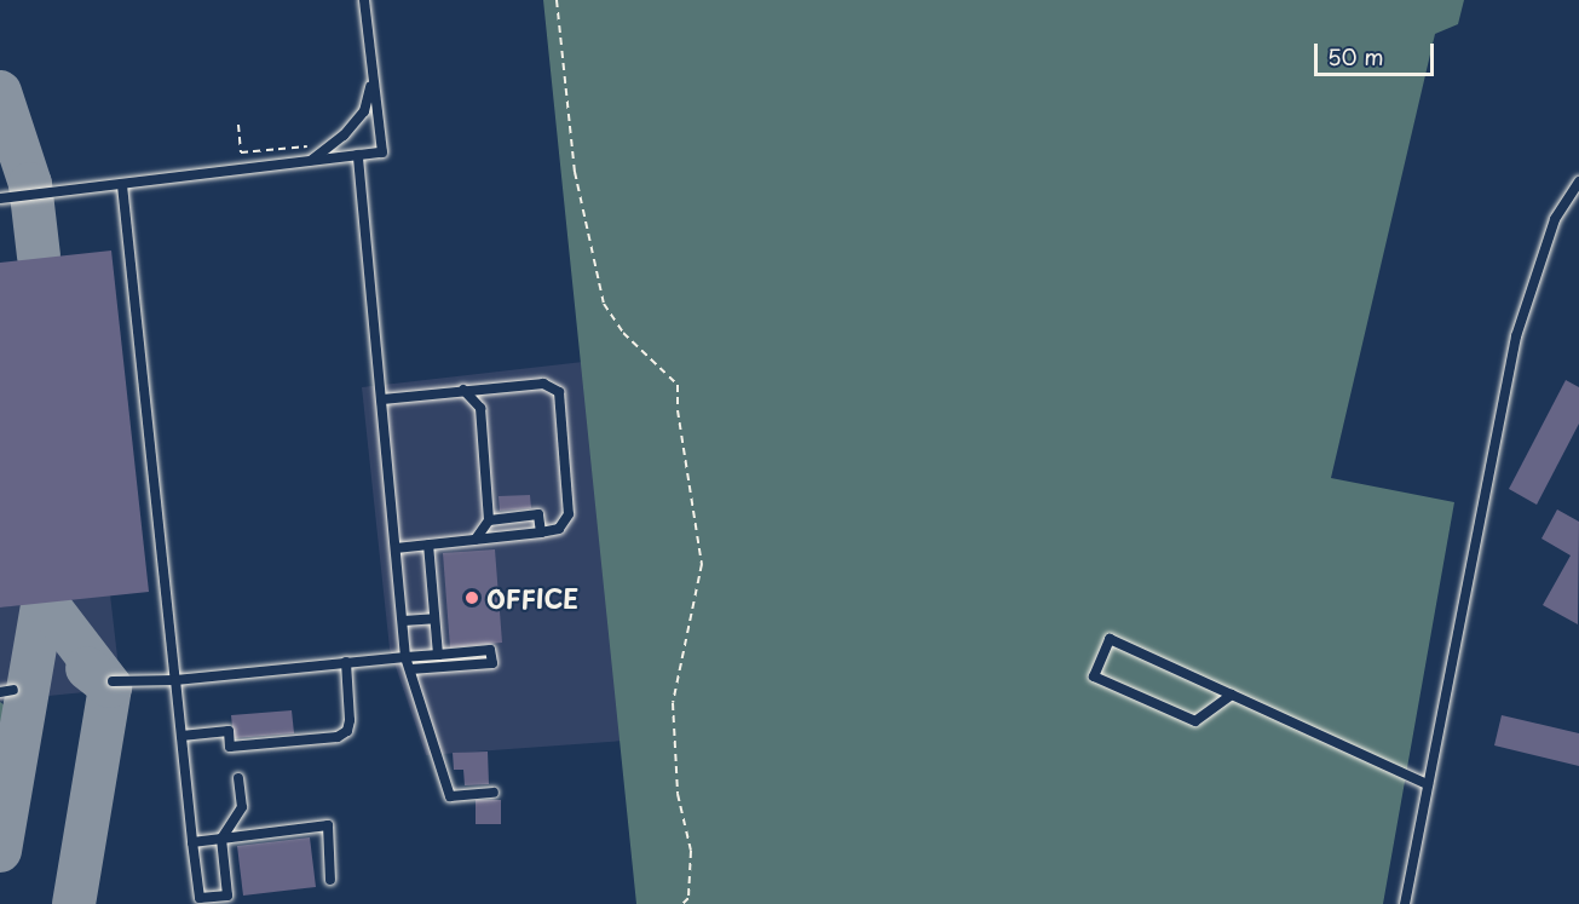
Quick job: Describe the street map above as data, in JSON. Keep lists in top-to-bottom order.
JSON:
{
  "places": ["OFFICE"],
  "scale_bar": "50 m"
}
